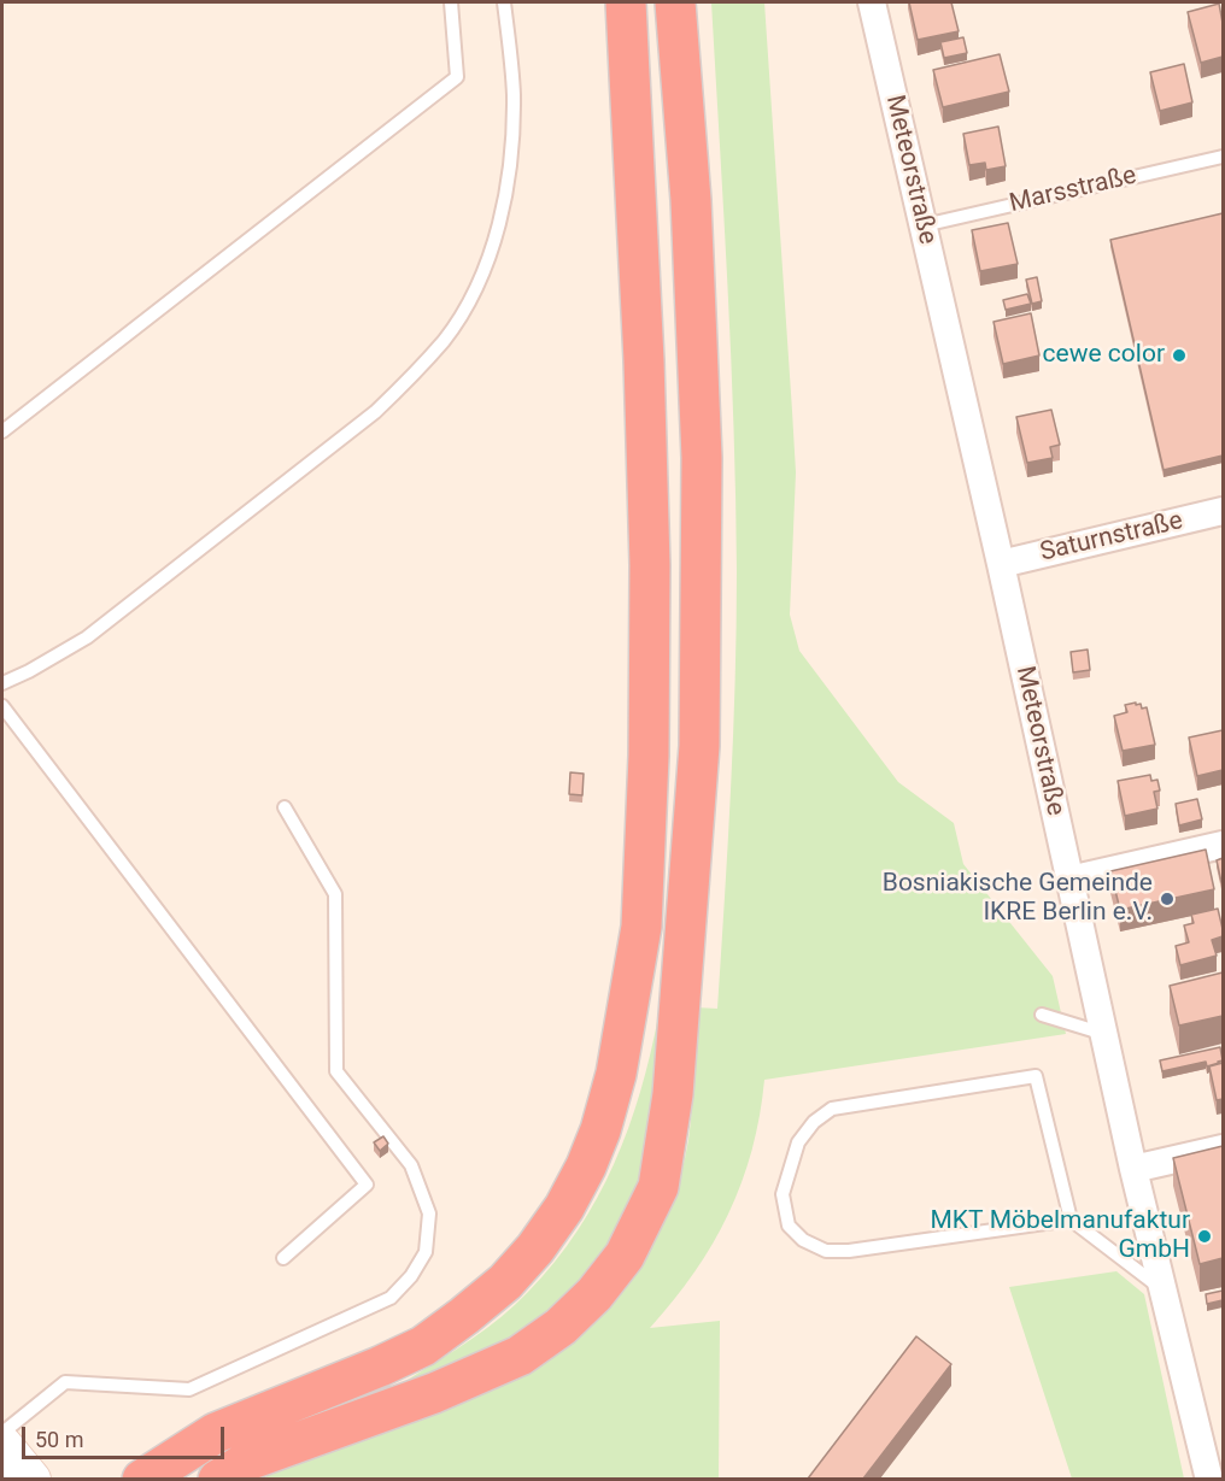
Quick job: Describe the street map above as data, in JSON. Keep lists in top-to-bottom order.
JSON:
{
  "streets": {
    "street": ["Meteorstraße", "Saturnstraße"],
    "lane": ["Marsstraße"]
  },
  "crossings": [
    ["Meteorstraße", "Marsstraße"],
    ["Meteorstraße", "Saturnstraße"]
  ],
  "places": ["cewe color", "Bosniakische Gemeinde IKRE Berlin e.V.", "MKT Möbelmanufaktur GmbH"],
  "scale_bar": "50 m"
}
